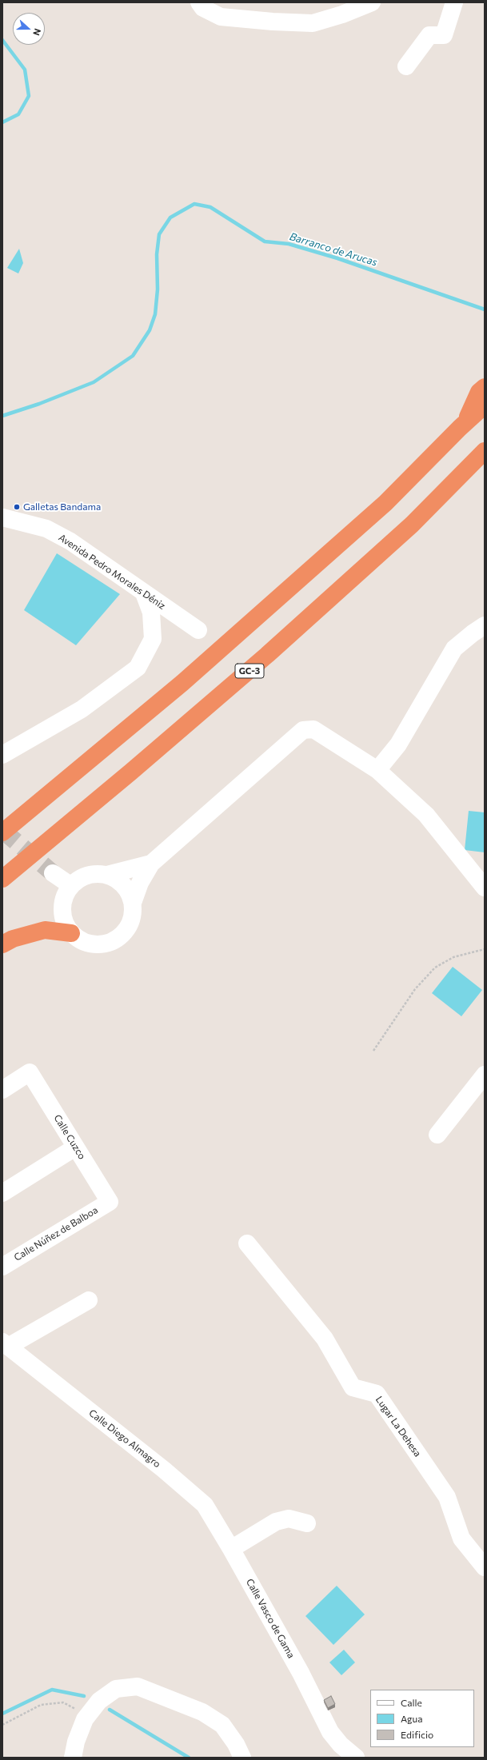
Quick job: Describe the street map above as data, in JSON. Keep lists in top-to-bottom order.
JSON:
{
  "streets": {
    "highway": ["GC-3"],
    "street": [
      "Avenida Pedro Morales Déniz",
      "Calle Cuzco",
      "Calle Núñez de Balboa",
      "Lugar La Dehesa",
      "Calle Diego Almagro",
      "Calle Vasco de Gama"
    ]
  },
  "crossings": [
    ["Calle Cuzco", "Calle Núñez de Balboa"],
    ["Calle Diego Almagro", "Calle Vasco de Gama"]
  ],
  "water": ["Barranco de Arucas"],
  "places": ["Galletas Bandama"],
  "legend": ["Calle", "Agua", "Edificio"],
  "north": "right"
}
